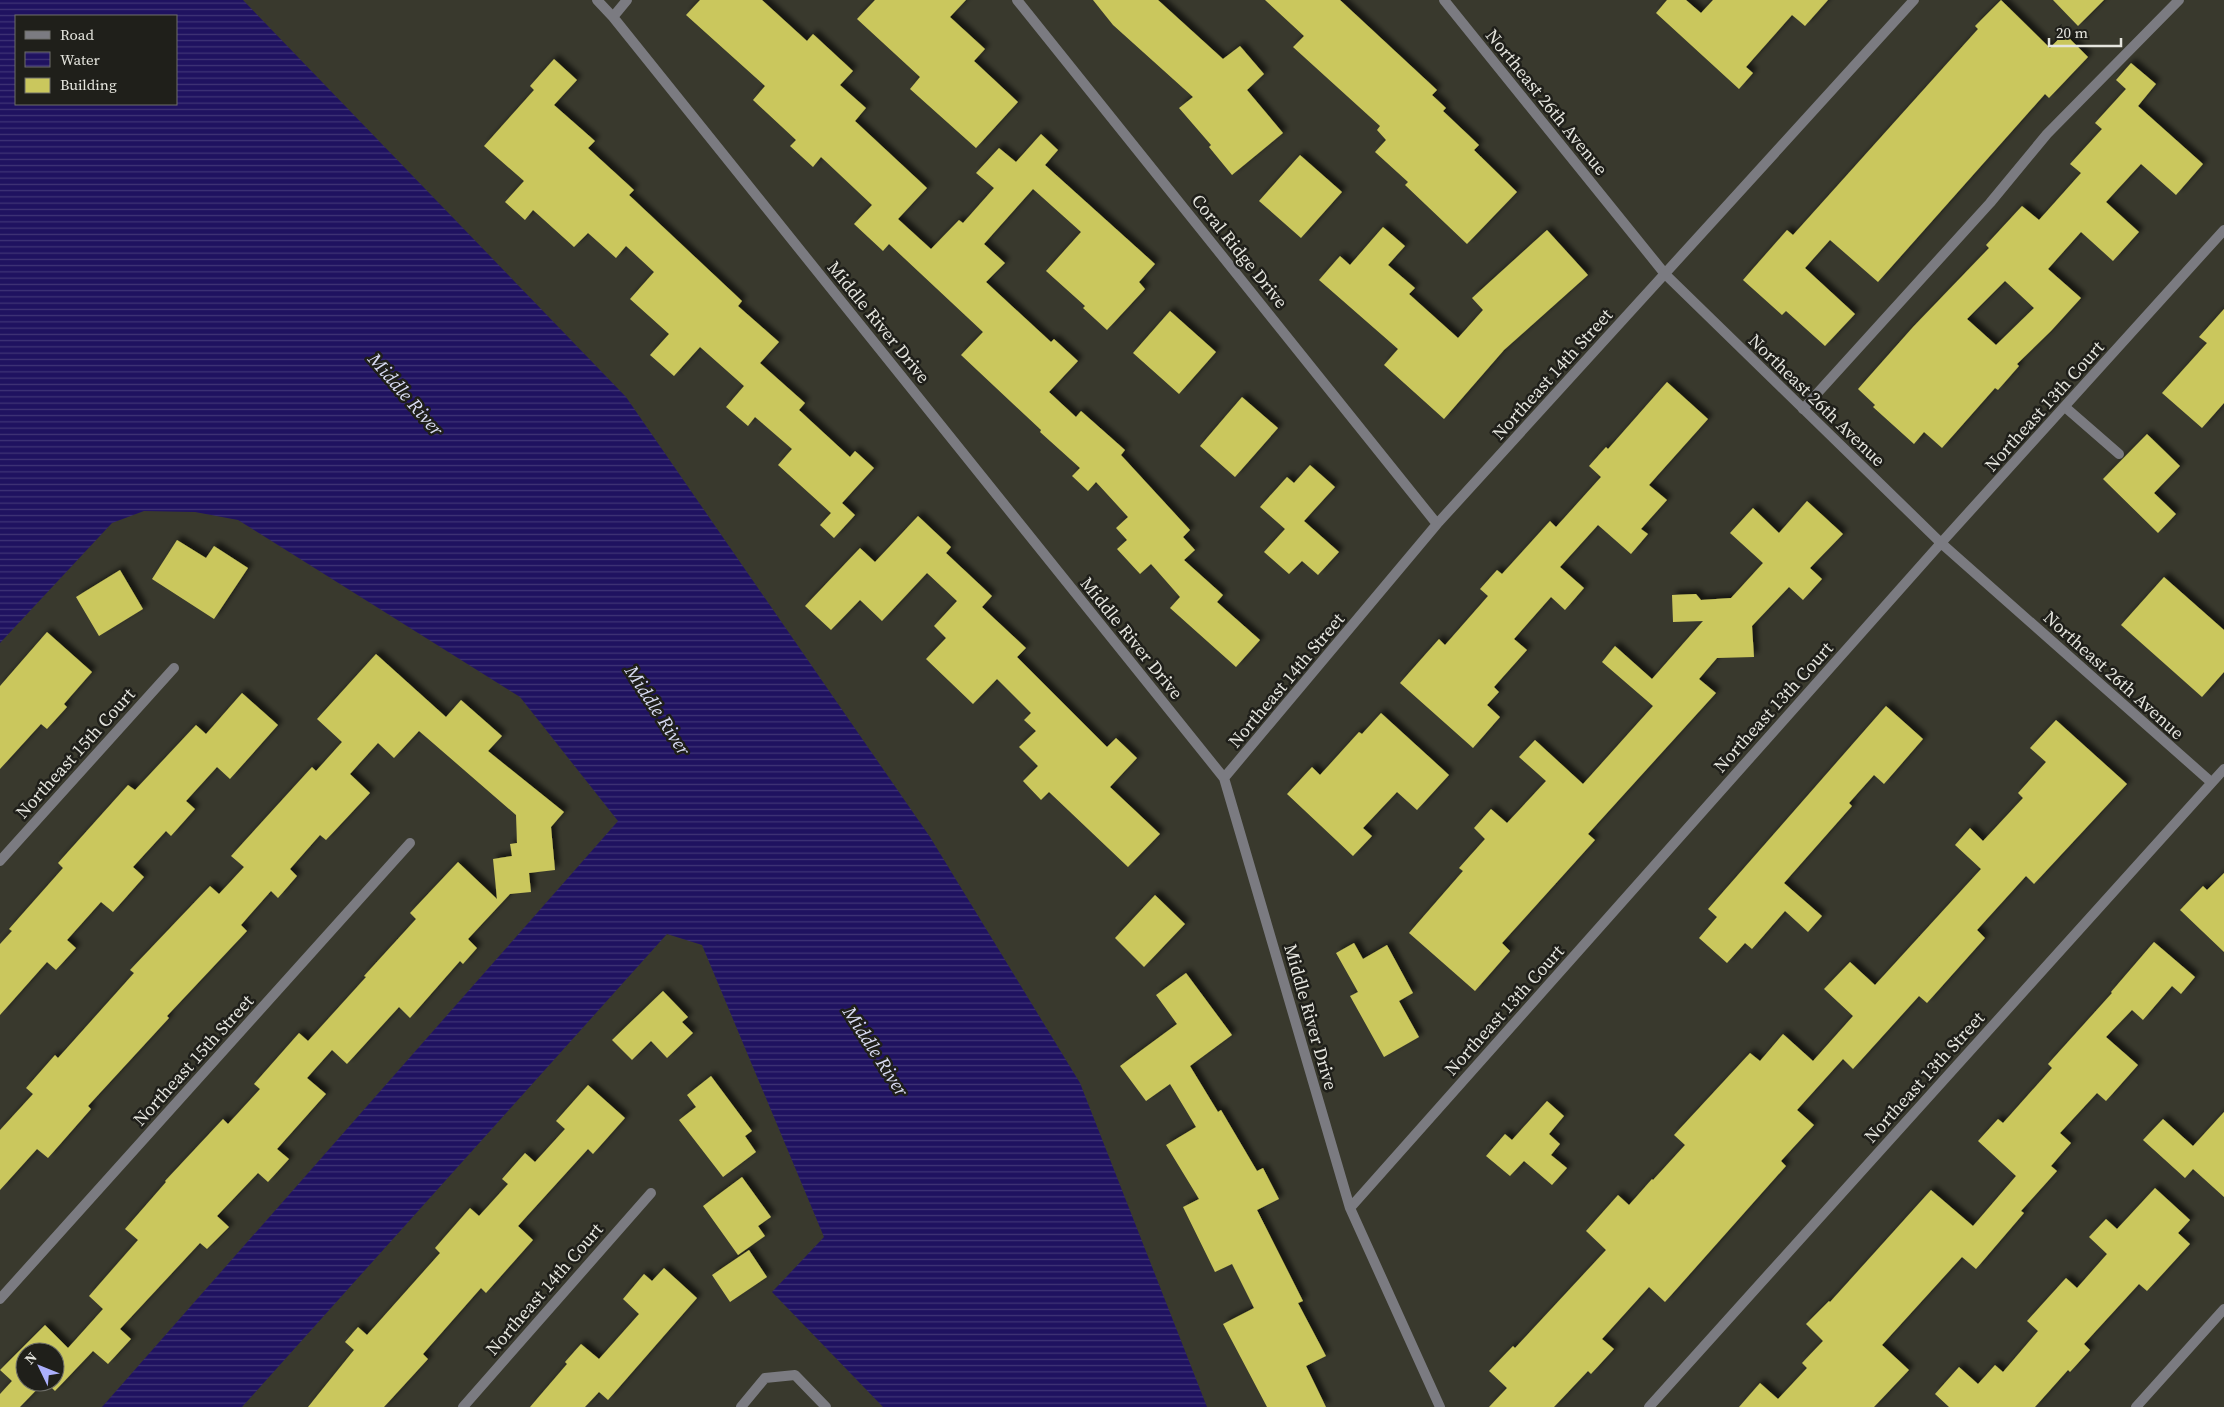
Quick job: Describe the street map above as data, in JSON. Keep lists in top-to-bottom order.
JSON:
{
  "streets": {
    "street": [
      "Northeast 26th Avenue",
      "Coral Ridge Drive",
      "Middle River Drive",
      "Northeast 14th Street",
      "Northeast 13th Court",
      "Northeast 15th Court",
      "Northeast 15th Street",
      "Northeast 13th Street",
      "Northeast 14th Court"
    ]
  },
  "crossings": [
    ["Northeast 26th Avenue", "Northeast 14th Street"],
    ["Northeast 26th Avenue", "Northeast 13th Court"],
    ["Northeast 26th Avenue", "Northeast 13th Street"],
    ["Coral Ridge Drive", "Northeast 14th Street"],
    ["Middle River Drive", "Northeast 14th Street"],
    ["Middle River Drive", "Northeast 13th Court"]
  ],
  "water": ["Middle River"],
  "legend": ["Road", "Water", "Building"],
  "scale_bar": "20 m",
  "north": "top left"
}
